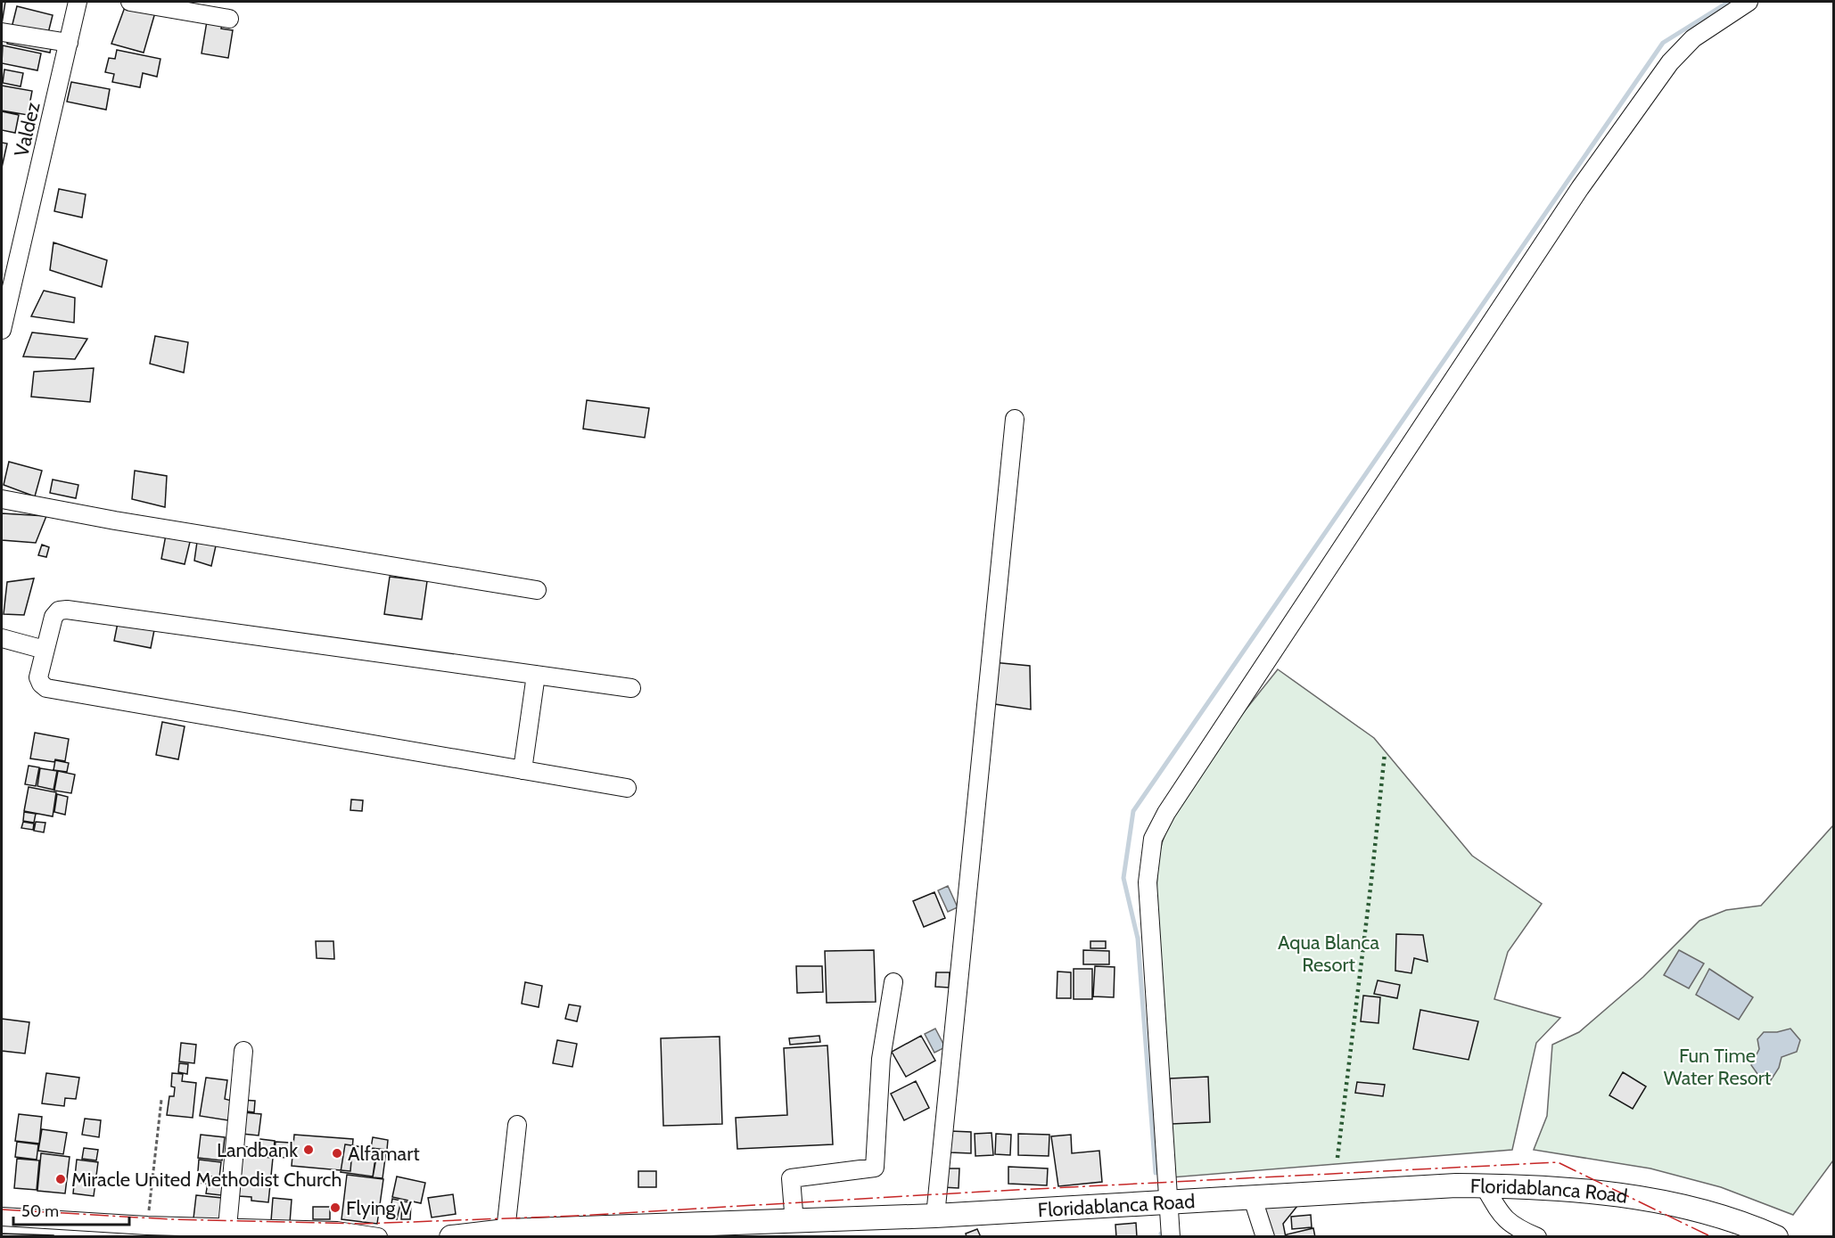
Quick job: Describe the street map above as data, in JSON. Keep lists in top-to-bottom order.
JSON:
{
  "streets": {
    "main road": ["Floridablanca Road"],
    "street": ["Valdez"]
  },
  "parks": ["Aqua Blanca Resort", "Fun Time Water Resort"],
  "places": [
    "Landbank",
    "Alfamart",
    "Miracle United Methodist Church",
    "Flying V"
  ],
  "scale_bar": "50 m"
}
